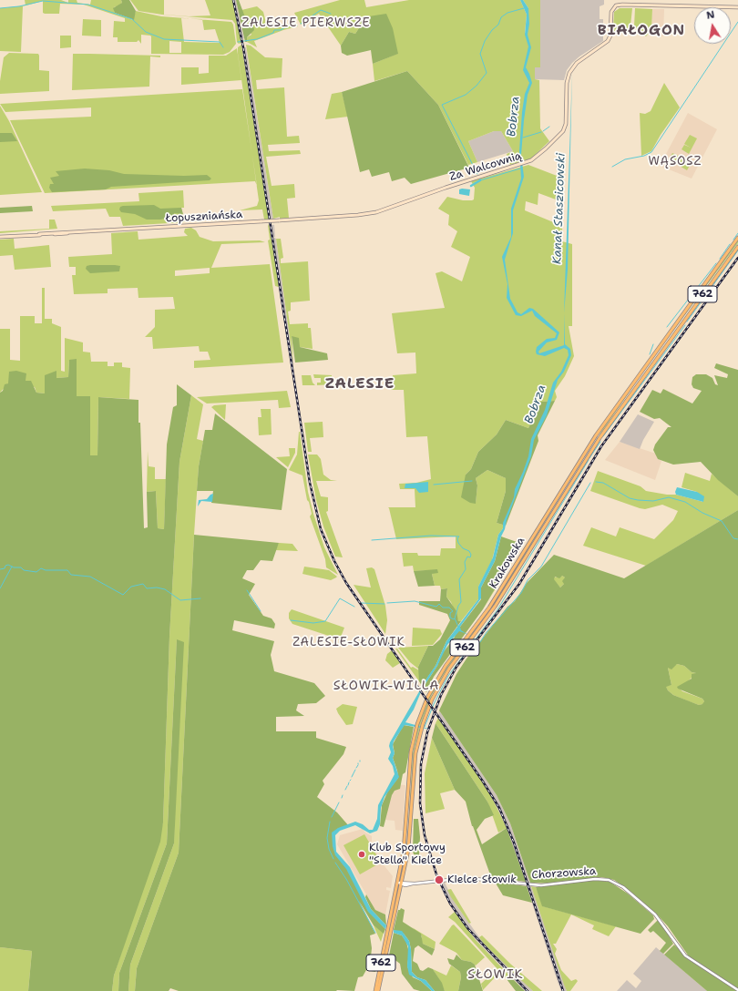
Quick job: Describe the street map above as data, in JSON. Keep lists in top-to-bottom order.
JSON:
{
  "streets": {
    "main road": [
      "Za Walcownią",
      "Łopuszniańska",
      "762",
      "Krakowska"
    ],
    "street": ["Chorzowska"]
  },
  "crossings": [
    ["Za Walcownią", "Łopuszniańska"],
    ["762", "Krakowska"],
    ["Krakowska", "Chorzowska"]
  ],
  "districts": [
    "ZALESIE PIERWSZE",
    "BIAŁOGON",
    "WĄSOSZ",
    "ZALESIE",
    "ZALESIE-SŁOWIK",
    "SŁOWIK-WILLA",
    "SŁOWIK"
  ],
  "water": ["Bobrza", "Kanał Staszicowski"],
  "places": ["Klub Sportowy \"Stella\" Kielce", "Kielce Słowik"],
  "north": "top"
}
